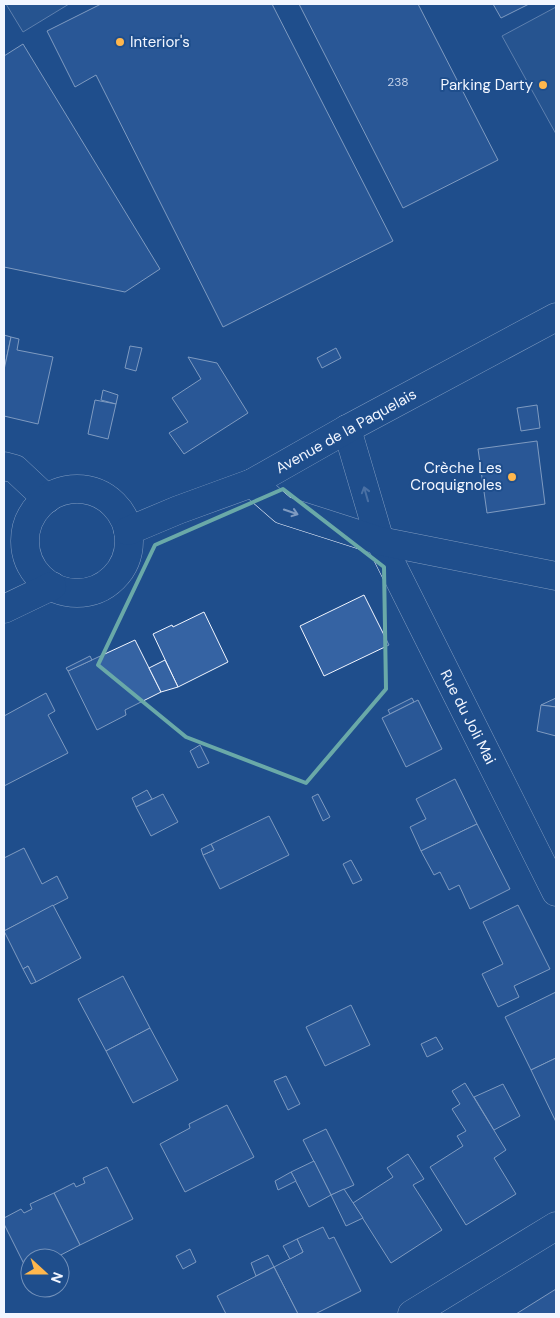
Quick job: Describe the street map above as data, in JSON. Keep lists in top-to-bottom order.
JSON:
{
  "streets": {
    "street": ["Avenue de la Paquelais", "Rue du Joli Mai"]
  },
  "crossings": [
    ["Avenue de la Paquelais", "Rue du Joli Mai"]
  ],
  "places": ["Interior's", "Parking Darty", "Crèche Les Croquignoles"],
  "house_numbers": ["238"],
  "north": "right"
}
